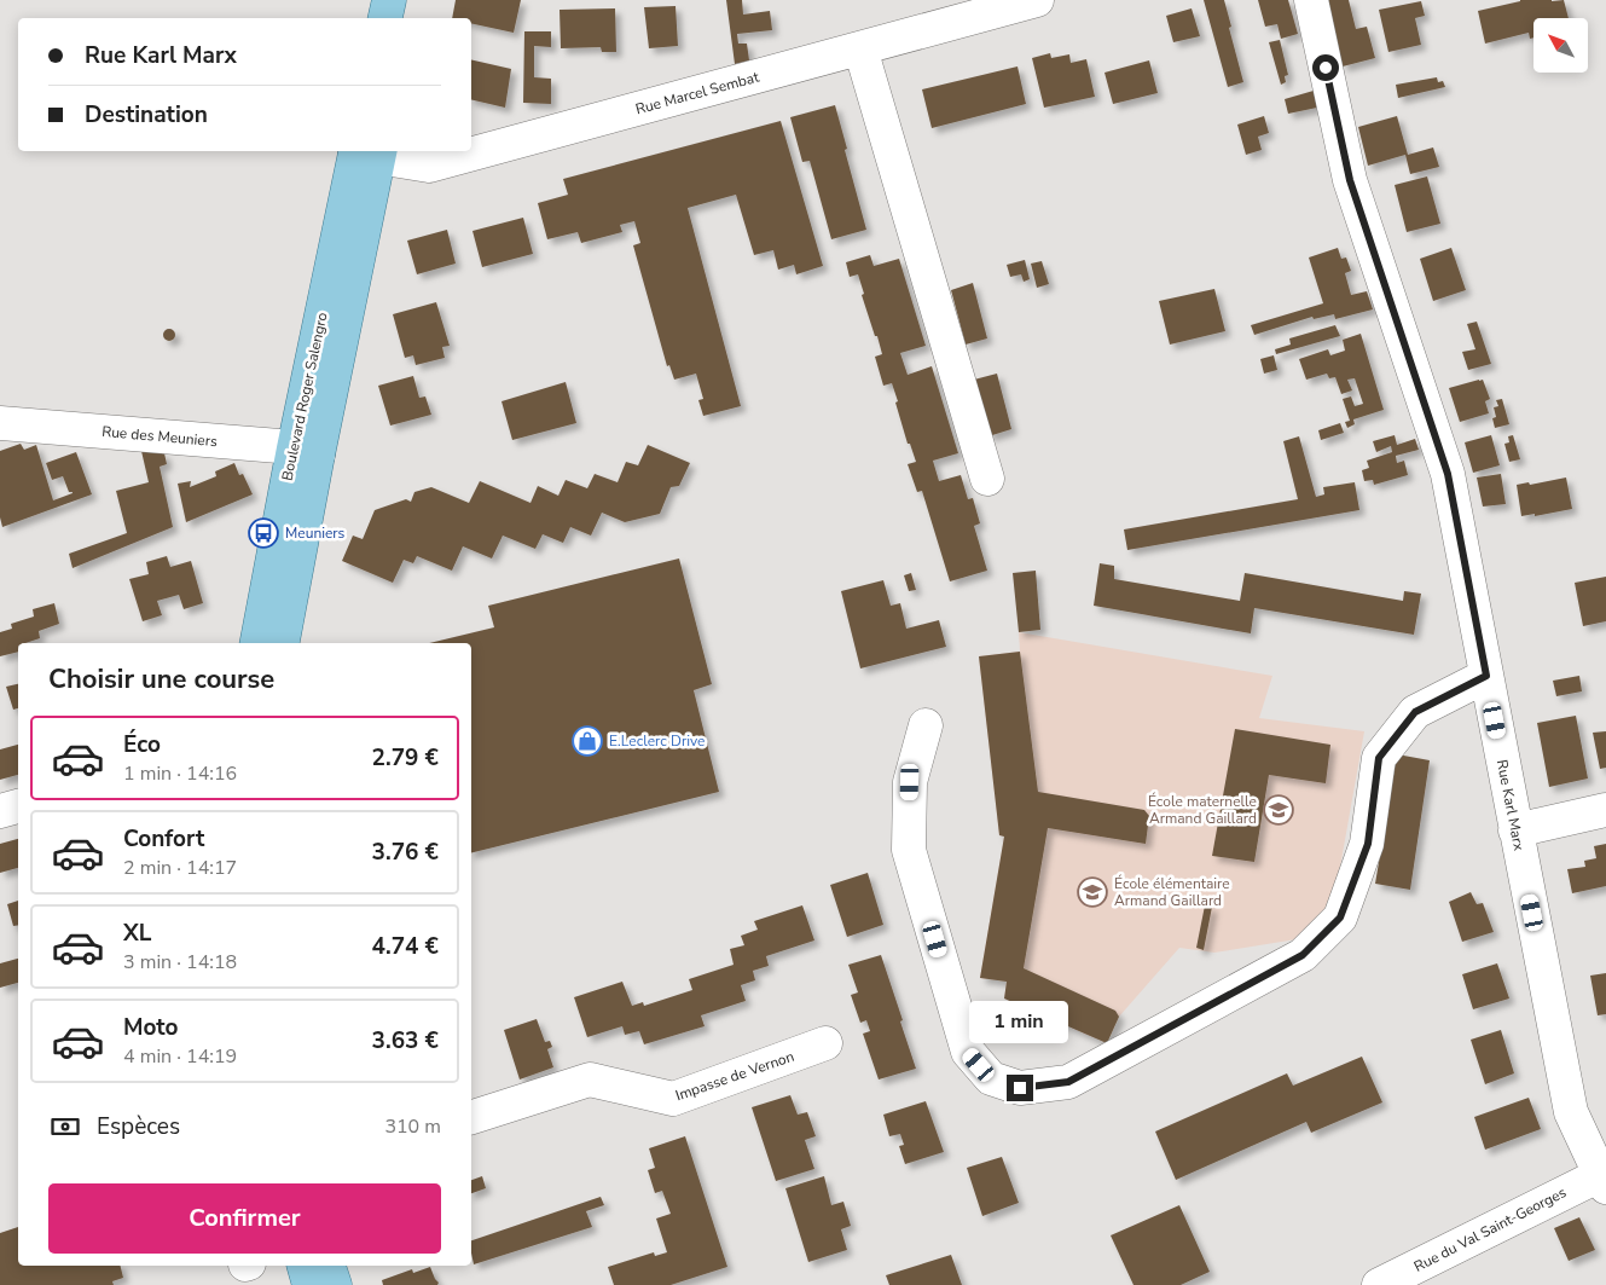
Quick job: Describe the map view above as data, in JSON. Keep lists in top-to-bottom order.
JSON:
{
  "streets": {
    "main road": ["Boulevard Roger Salengro"],
    "street": [
      "Rue Marcel Sembat",
      "Rue des Meuniers",
      "Rue Karl Marx",
      "Impasse de Vernon",
      "Rue du Val Saint-Georges"
    ]
  },
  "crossings": [
    ["Rue Marcel Sembat", "Boulevard Roger Salengro"],
    ["Boulevard Roger Salengro", "Rue des Meuniers"],
    ["Rue Karl Marx", "Rue du Val Saint-Georges"]
  ],
  "places": {
    "bus stop": ["Meuniers"],
    "shop": ["E.Leclerc Drive"],
    "school or university": ["École maternelle Armand Gaillard", "École élémentaire Armand Gaillard"]
  },
  "north": "top left",
  "page": {
    "banner": ["Rue Karl Marx", "Destination"],
    "heading": "Choisir une course",
    "list": [
      {
        "name": "Éco",
        "note": "1 min · 14:16",
        "value": "2.79 €"
      },
      {
        "name": "Confort",
        "note": "2 min · 14:17",
        "value": "3.76 €"
      },
      {
        "name": "XL",
        "note": "3 min · 14:18",
        "value": "4.74 €"
      },
      {
        "name": "Moto",
        "note": "4 min · 14:19",
        "value": "3.63 €"
      }
    ],
    "bubble": "1 min",
    "pay": ["Espèces", "310 m"],
    "buttons": "Confirmer"
  }
}
